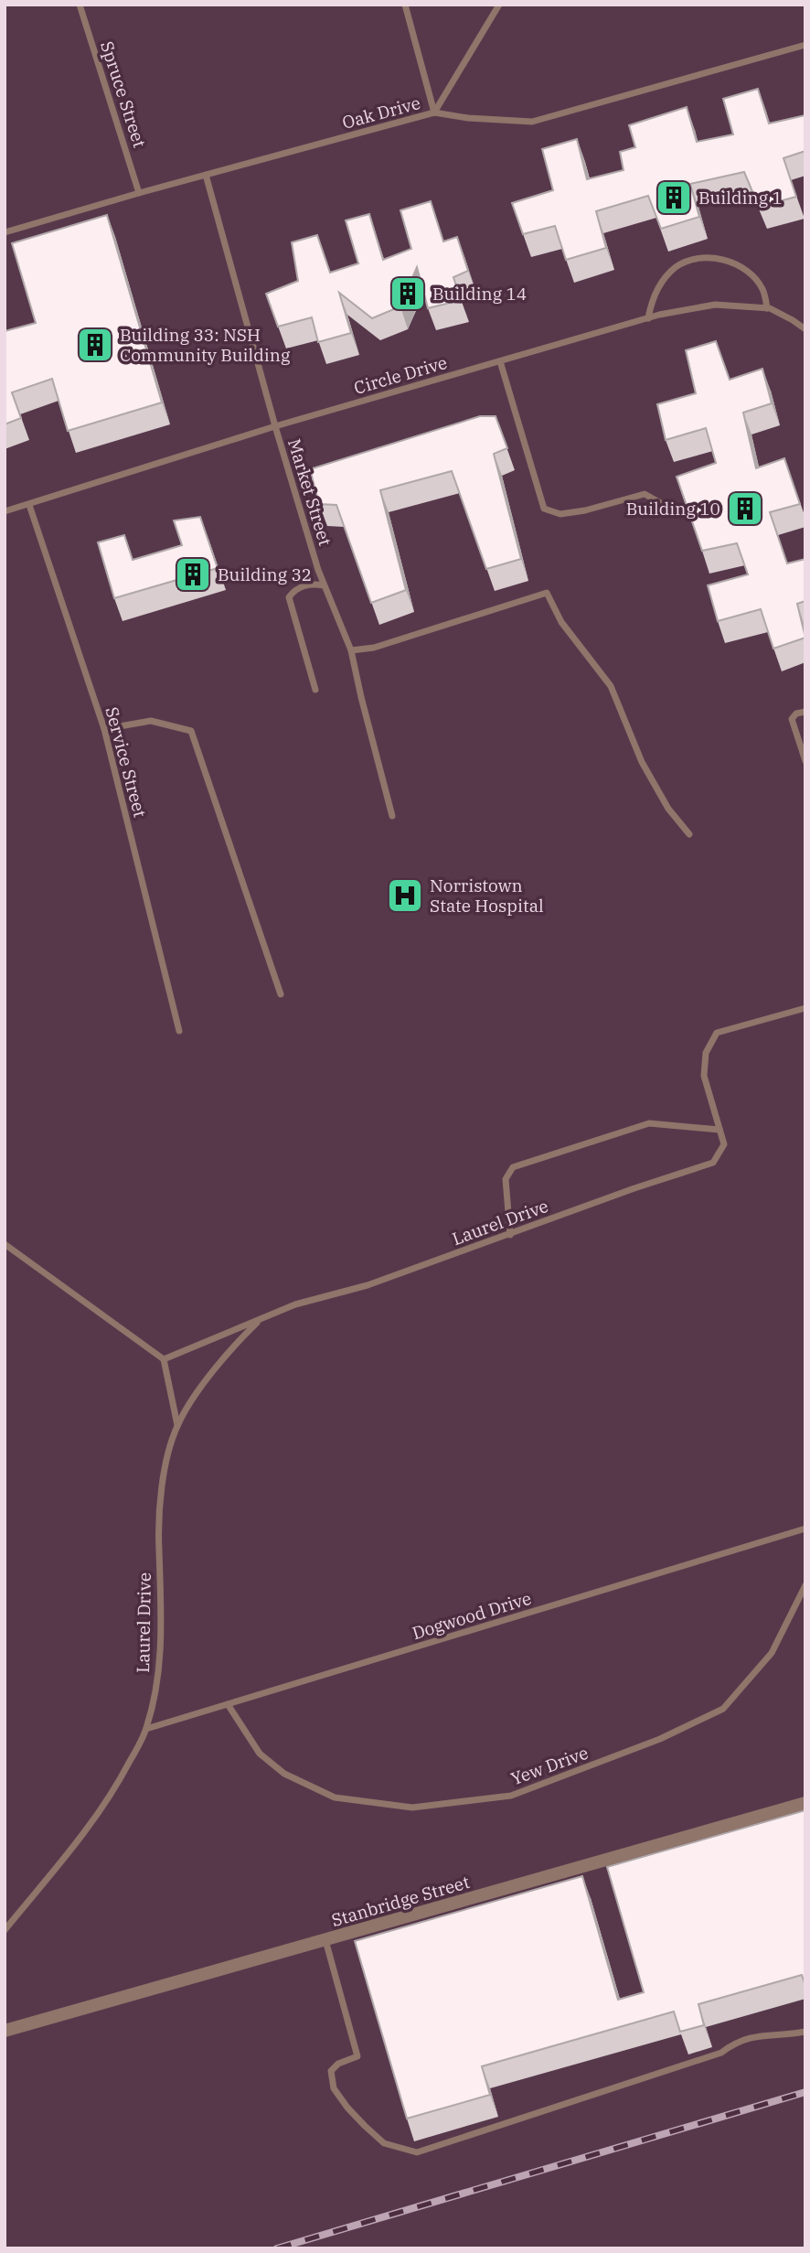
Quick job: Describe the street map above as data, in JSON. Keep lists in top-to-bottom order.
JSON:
{
  "streets": {
    "street": ["Stanbridge Street"],
    "lane": [
      "Spruce Street",
      "Oak Drive",
      "Circle Drive",
      "Market Street",
      "Service Street",
      "Laurel Drive",
      "Dogwood Drive",
      "Yew Drive"
    ]
  },
  "crossings": [
    ["Spruce Street", "Oak Drive"],
    ["Oak Drive", "Market Street"],
    ["Circle Drive", "Market Street"],
    ["Circle Drive", "Service Street"],
    ["Laurel Drive", "Dogwood Drive"],
    ["Dogwood Drive", "Yew Drive"]
  ],
  "places": {
    "building": [
      "Building 1",
      "Building 14",
      "Building 33: NSH Community Building",
      "Building 10",
      "Building 32"
    ],
    "hospital": ["Norristown State Hospital"]
  }
}
